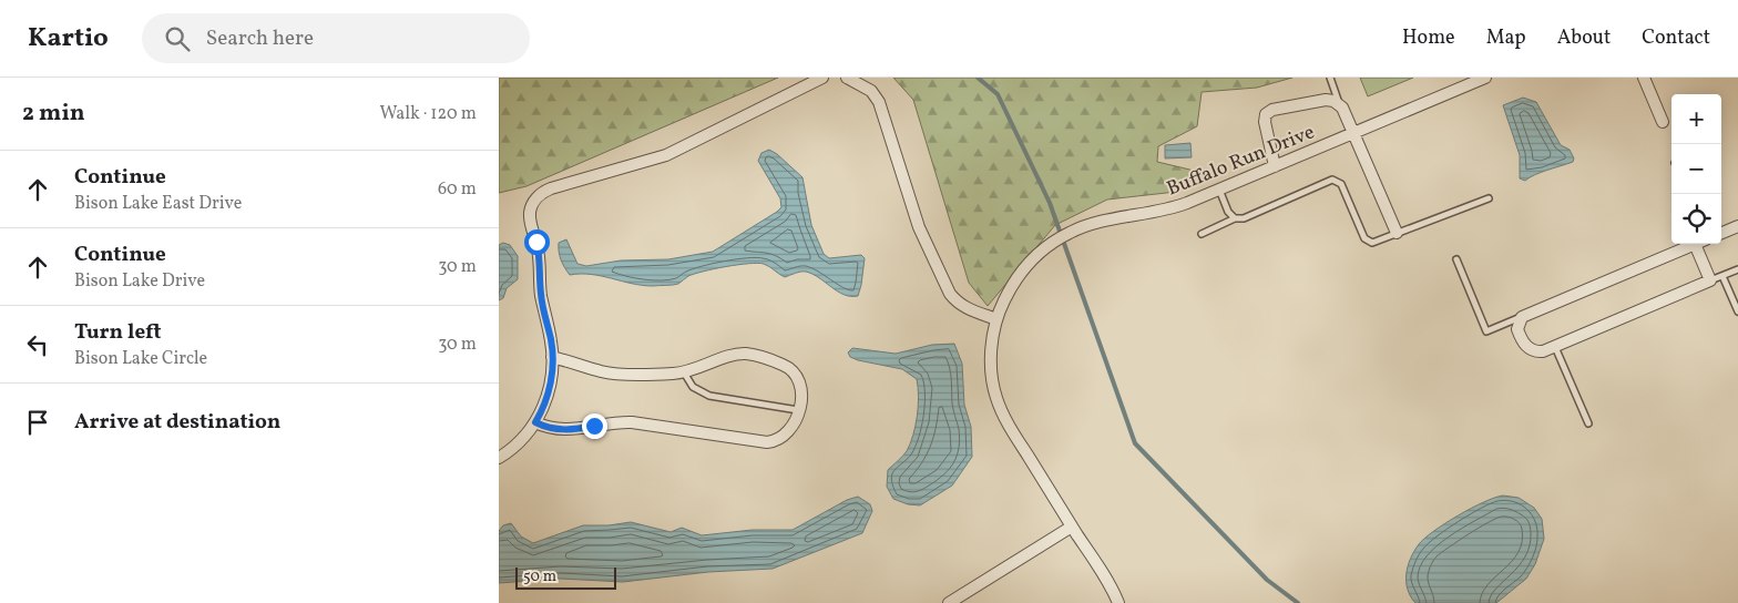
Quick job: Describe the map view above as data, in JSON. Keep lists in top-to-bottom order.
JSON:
{
  "streets": {
    "street": ["Buffalo Run Drive"]
  },
  "scale_bar": "50 m",
  "page": {
    "header": "Kartio",
    "search": "Search here",
    "nav": [
      "Home",
      "Map",
      "About",
      "Contact"
    ],
    "heading": ["2 min", "Walk · 120 m"],
    "map_buttons": ["+", "−"],
    "list": [
      ["Continue", "Bison Lake East Drive", "60 m"],
      ["Continue", "Bison Lake Drive", "30 m"],
      ["Turn left", "Bison Lake Circle", "30 m"],
      "Arrive at destination"
    ],
    "scale": "50 m"
  }
}
